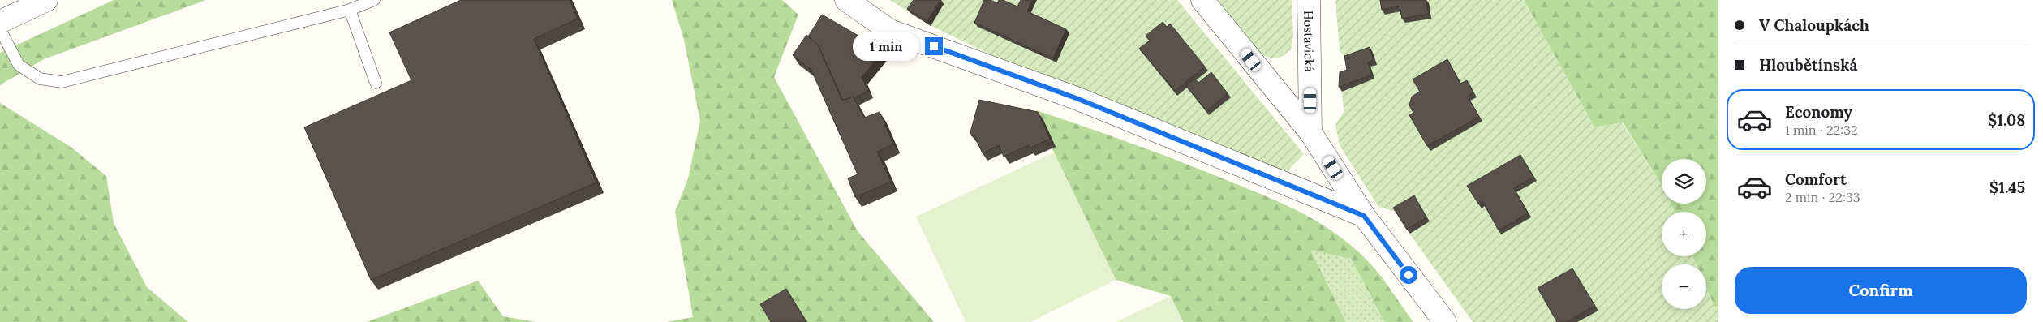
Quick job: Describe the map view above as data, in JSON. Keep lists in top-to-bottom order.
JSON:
{
  "streets": {
    "street": ["Hostavická"]
  },
  "page": {
    "banner": ["V Chaloupkách", "Hloubětínská"],
    "bubble": "1 min",
    "list": [
      {
        "name": "Economy",
        "note": "1 min · 22:32",
        "value": "$1.08"
      },
      {
        "name": "Comfort",
        "note": "2 min · 22:33",
        "value": "$1.45"
      }
    ],
    "map_buttons": ["+", "−"],
    "buttons": "Confirm"
  }
}
